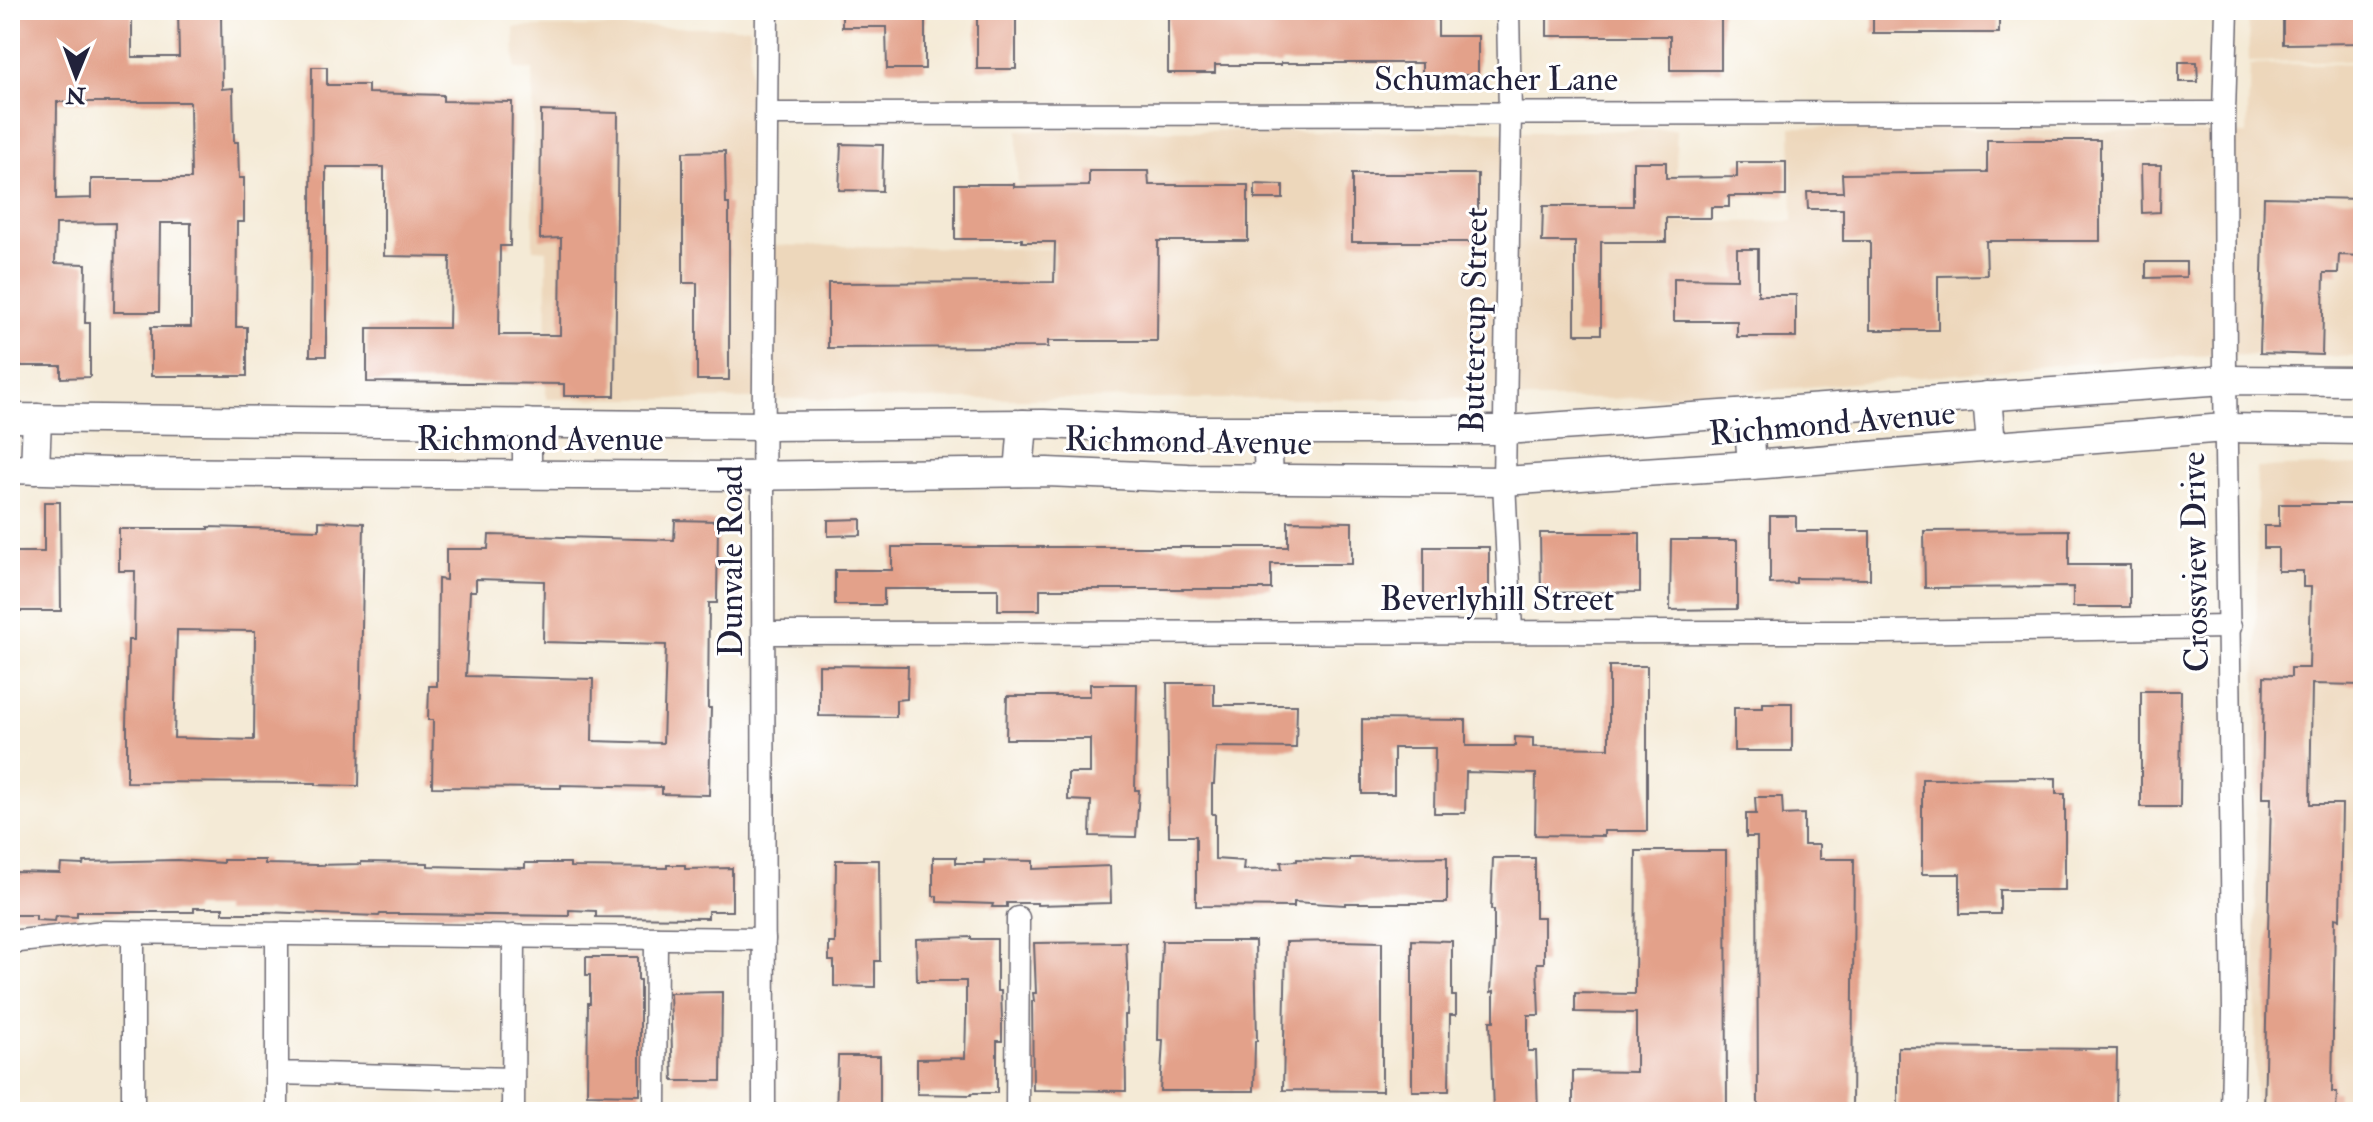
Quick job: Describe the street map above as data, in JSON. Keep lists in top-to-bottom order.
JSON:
{
  "streets": {
    "main road": ["Richmond Avenue"],
    "street": [
      "Schumacher Lane",
      "Buttercup Street",
      "Dunvale Road",
      "Crossview Drive",
      "Beverlyhill Street"
    ]
  },
  "crossings": [
    ["Schumacher Lane", "Buttercup Street"],
    ["Schumacher Lane", "Dunvale Road"],
    ["Schumacher Lane", "Crossview Drive"],
    ["Buttercup Street", "Richmond Avenue"],
    ["Buttercup Street", "Beverlyhill Street"],
    ["Richmond Avenue", "Dunvale Road"],
    ["Richmond Avenue", "Crossview Drive"],
    ["Dunvale Road", "Beverlyhill Street"],
    ["Crossview Drive", "Beverlyhill Street"]
  ],
  "north": "bottom"
}
